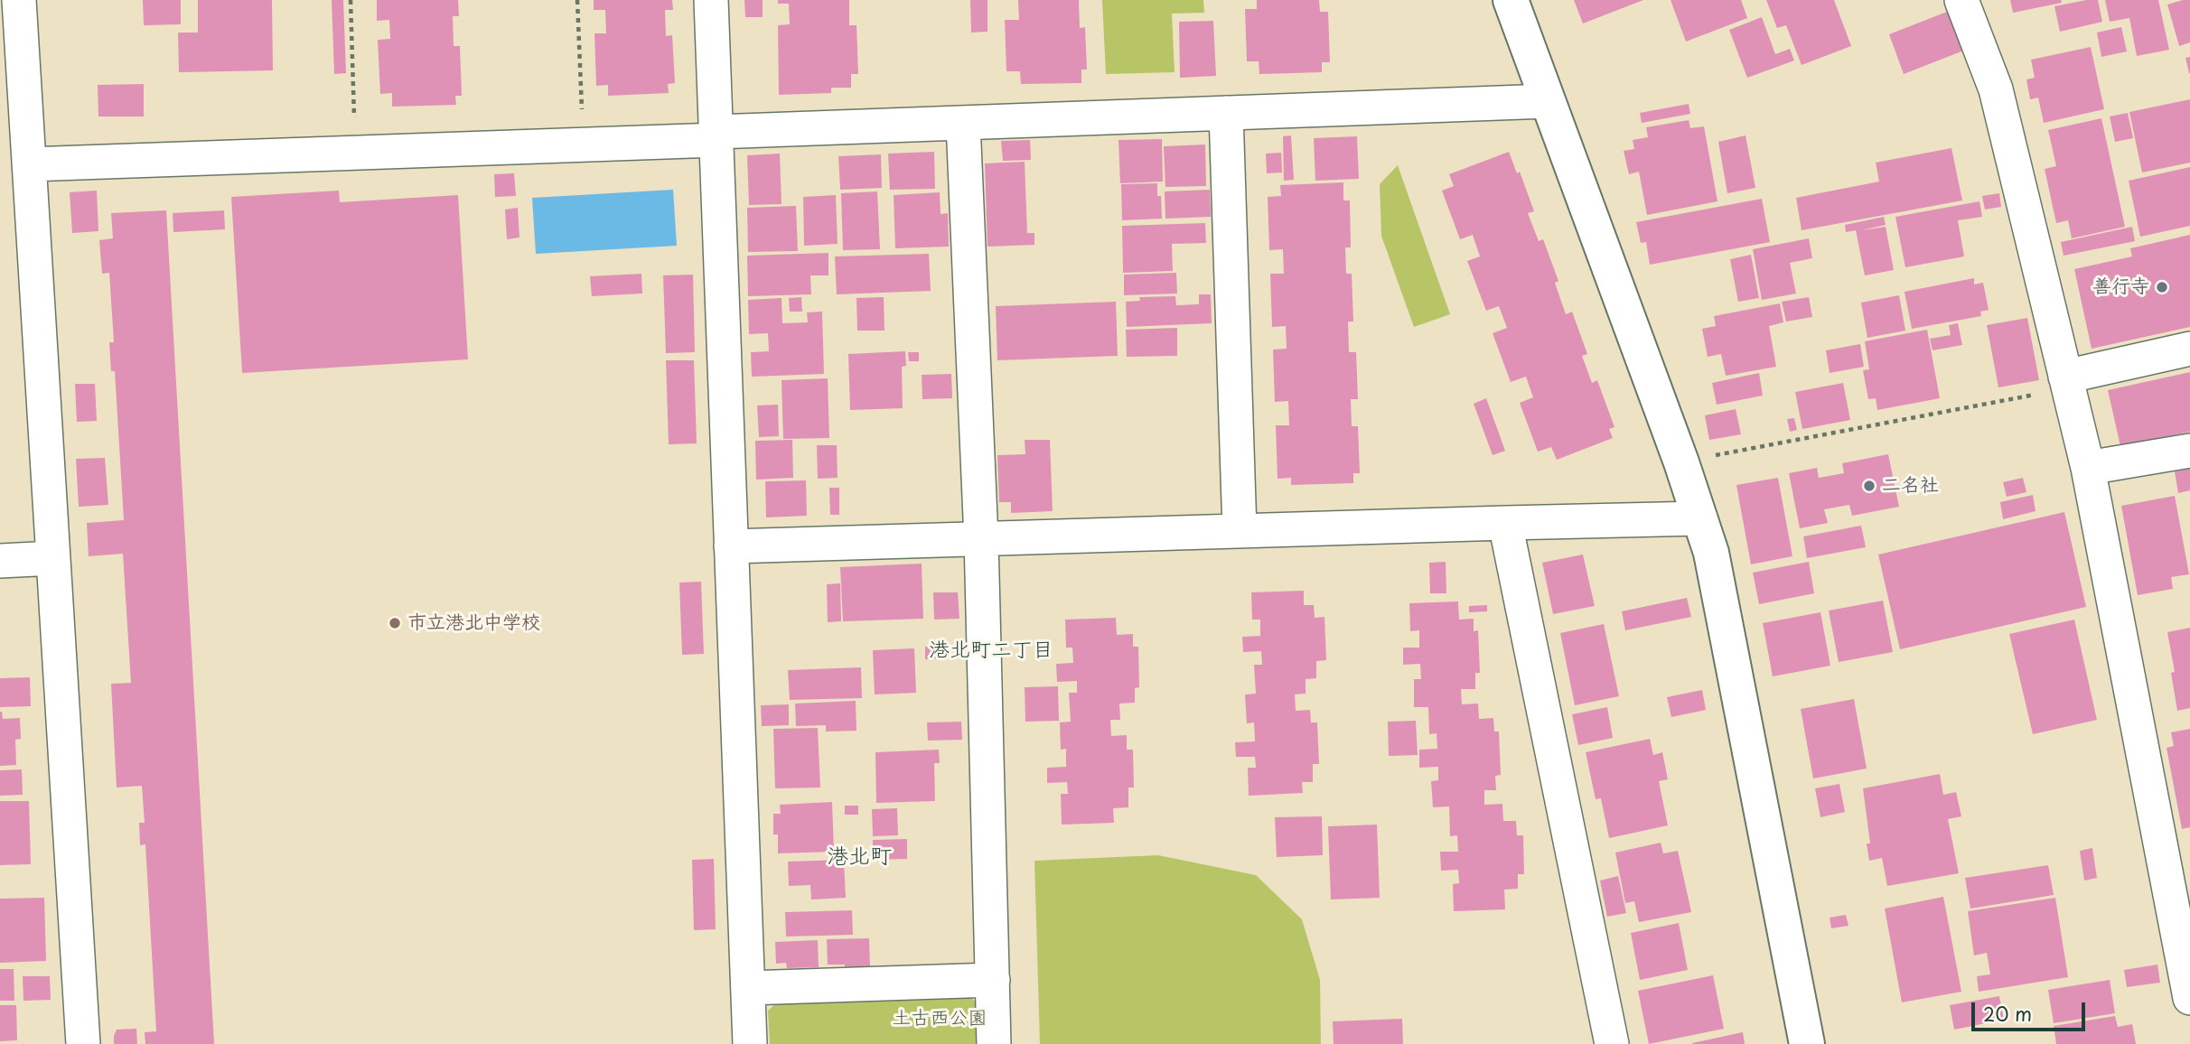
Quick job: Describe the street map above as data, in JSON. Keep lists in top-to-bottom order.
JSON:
{
  "districts": ["港北町二丁目", "港北町"],
  "parks": ["土古西公園"],
  "places": ["善行寺", "二名社", "市立港北中学校"],
  "scale_bar": "20 m"
}
